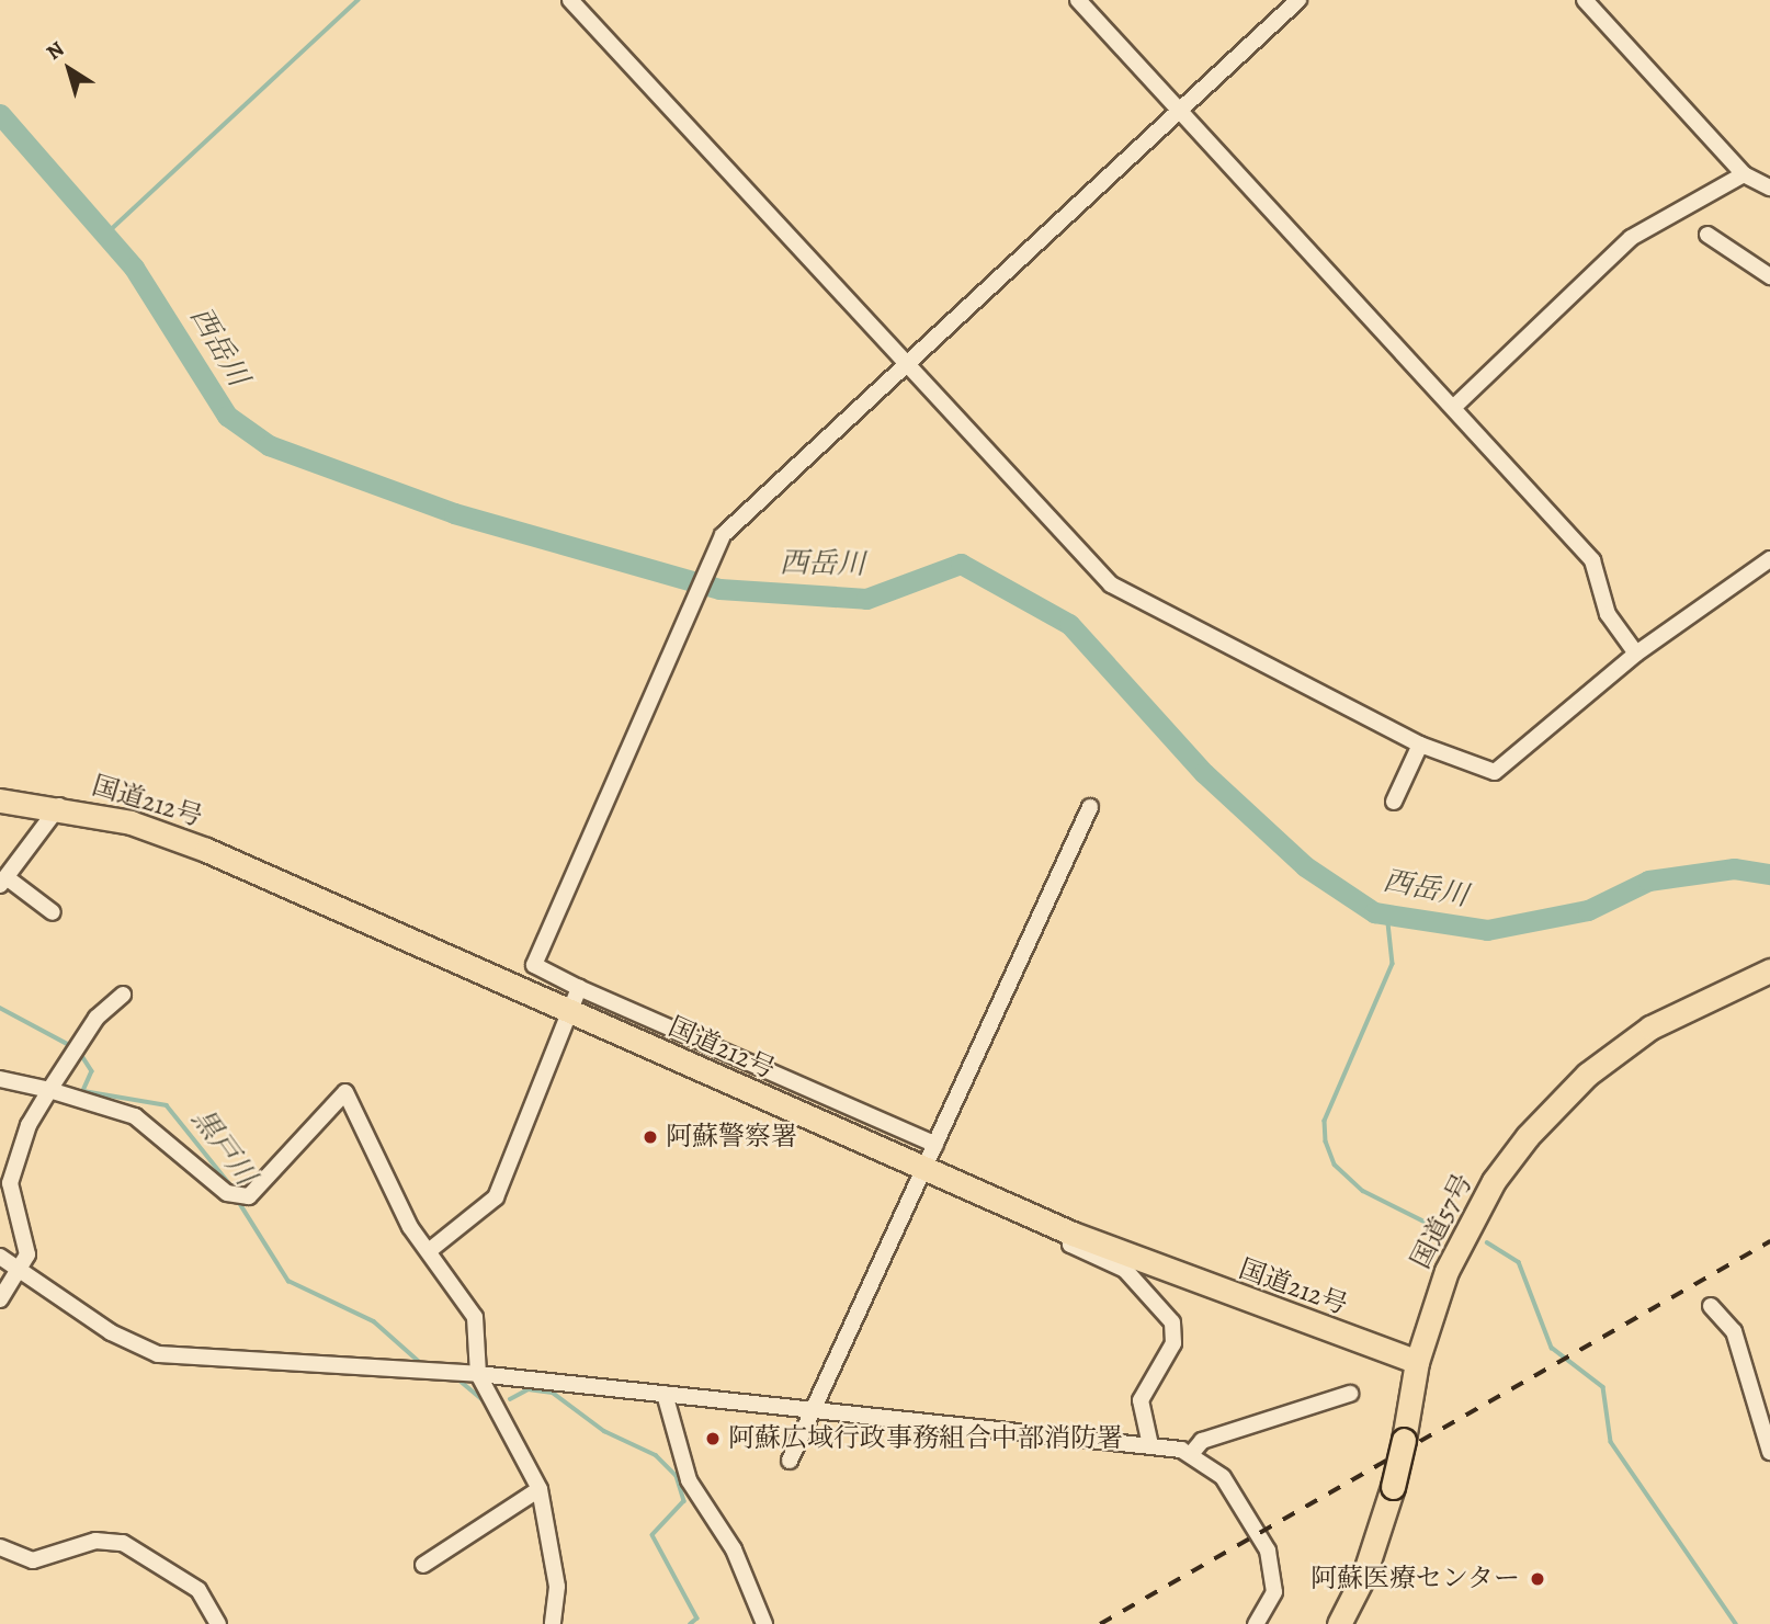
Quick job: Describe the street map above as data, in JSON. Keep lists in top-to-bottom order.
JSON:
{
  "streets": {
    "highway": ["国道212号", "国道57号"]
  },
  "crossings": [
    ["国道212号", "国道57号"]
  ],
  "water": ["西岳川", "黒戸川"],
  "places": ["阿蘇警察署", "阿蘇広域行政事務組合中部消防署", "阿蘇医療センター"],
  "north": "top left"
}
